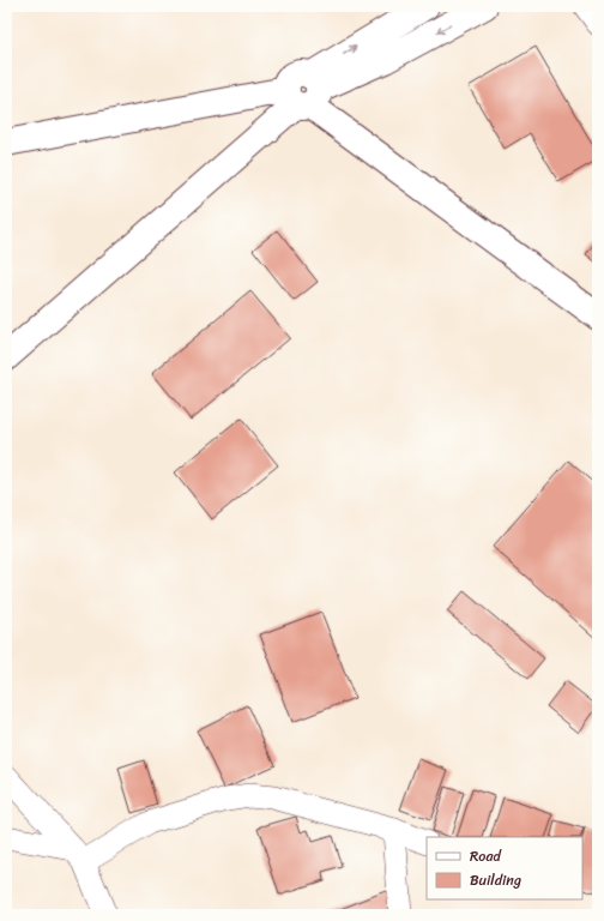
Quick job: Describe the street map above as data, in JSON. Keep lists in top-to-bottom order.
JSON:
{
  "legend": ["Road", "Building"]
}
